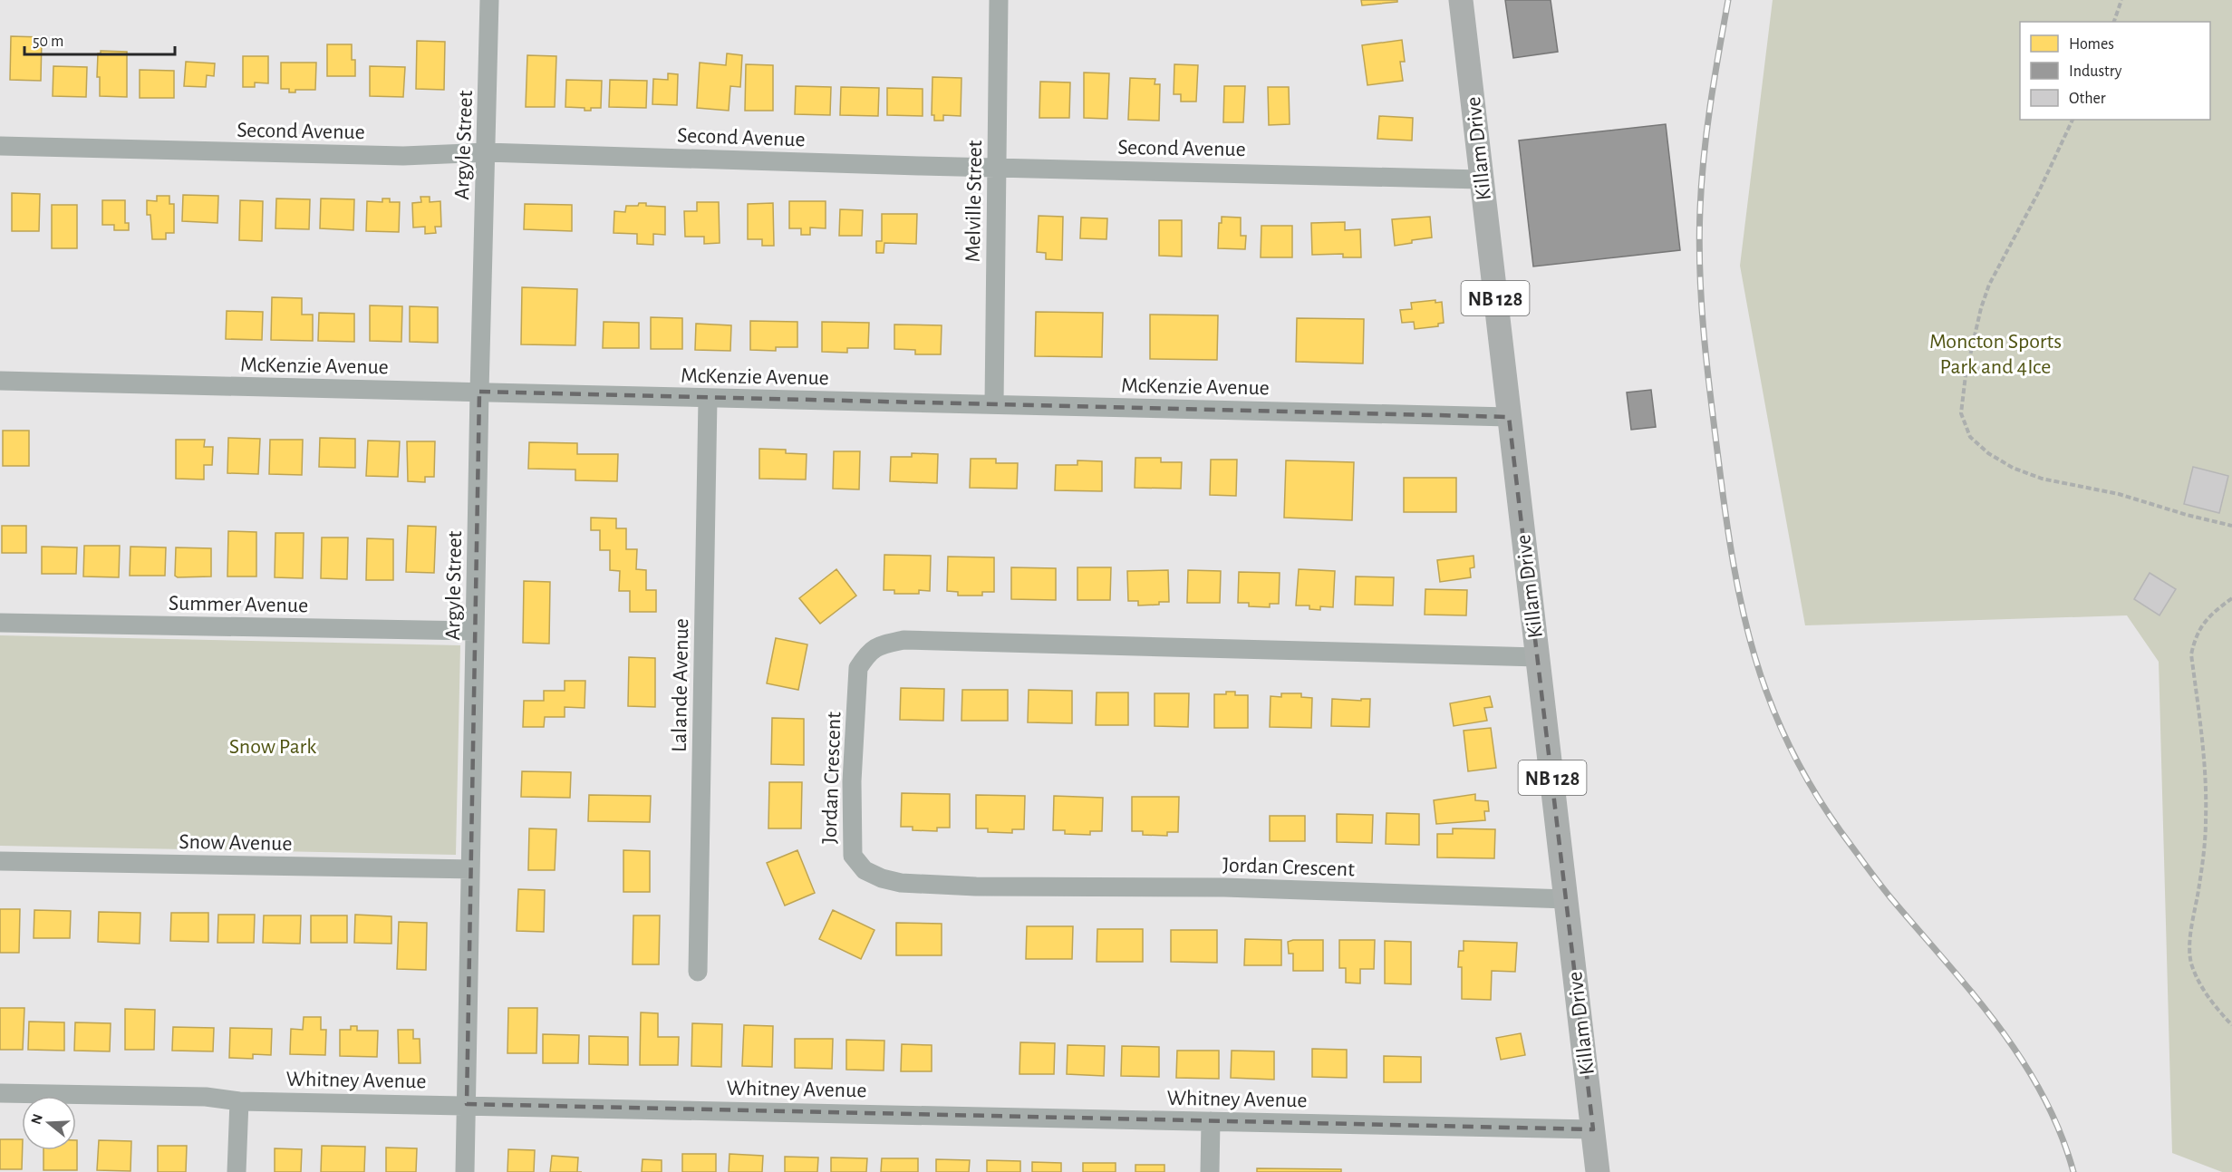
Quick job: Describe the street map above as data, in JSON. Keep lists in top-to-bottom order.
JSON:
{
  "streets": {
    "main road": ["Killam Drive", "NB 128"],
    "street": [
      "Second Avenue",
      "Argyle Street",
      "Melville Street",
      "McKenzie Avenue",
      "Summer Avenue",
      "Lalande Avenue",
      "Jordan Crescent",
      "Snow Avenue",
      "Whitney Avenue"
    ]
  },
  "crossings": [
    ["Second Avenue", "Argyle Street"],
    ["Second Avenue", "Killam Drive"],
    ["Second Avenue", "Melville Street"],
    ["Argyle Street", "McKenzie Avenue"],
    ["Argyle Street", "Summer Avenue"],
    ["Argyle Street", "Snow Avenue"],
    ["Argyle Street", "Whitney Avenue"],
    ["Killam Drive", "McKenzie Avenue"],
    ["Killam Drive", "Jordan Crescent"],
    ["Killam Drive", "Whitney Avenue"],
    ["Melville Street", "McKenzie Avenue"],
    ["McKenzie Avenue", "Lalande Avenue"]
  ],
  "parks": ["Moncton Sports Park and 4Ice", "Snow Park"],
  "legend": ["Homes", "Industry", "Other"],
  "scale_bar": "50 m",
  "north": "left"
}
